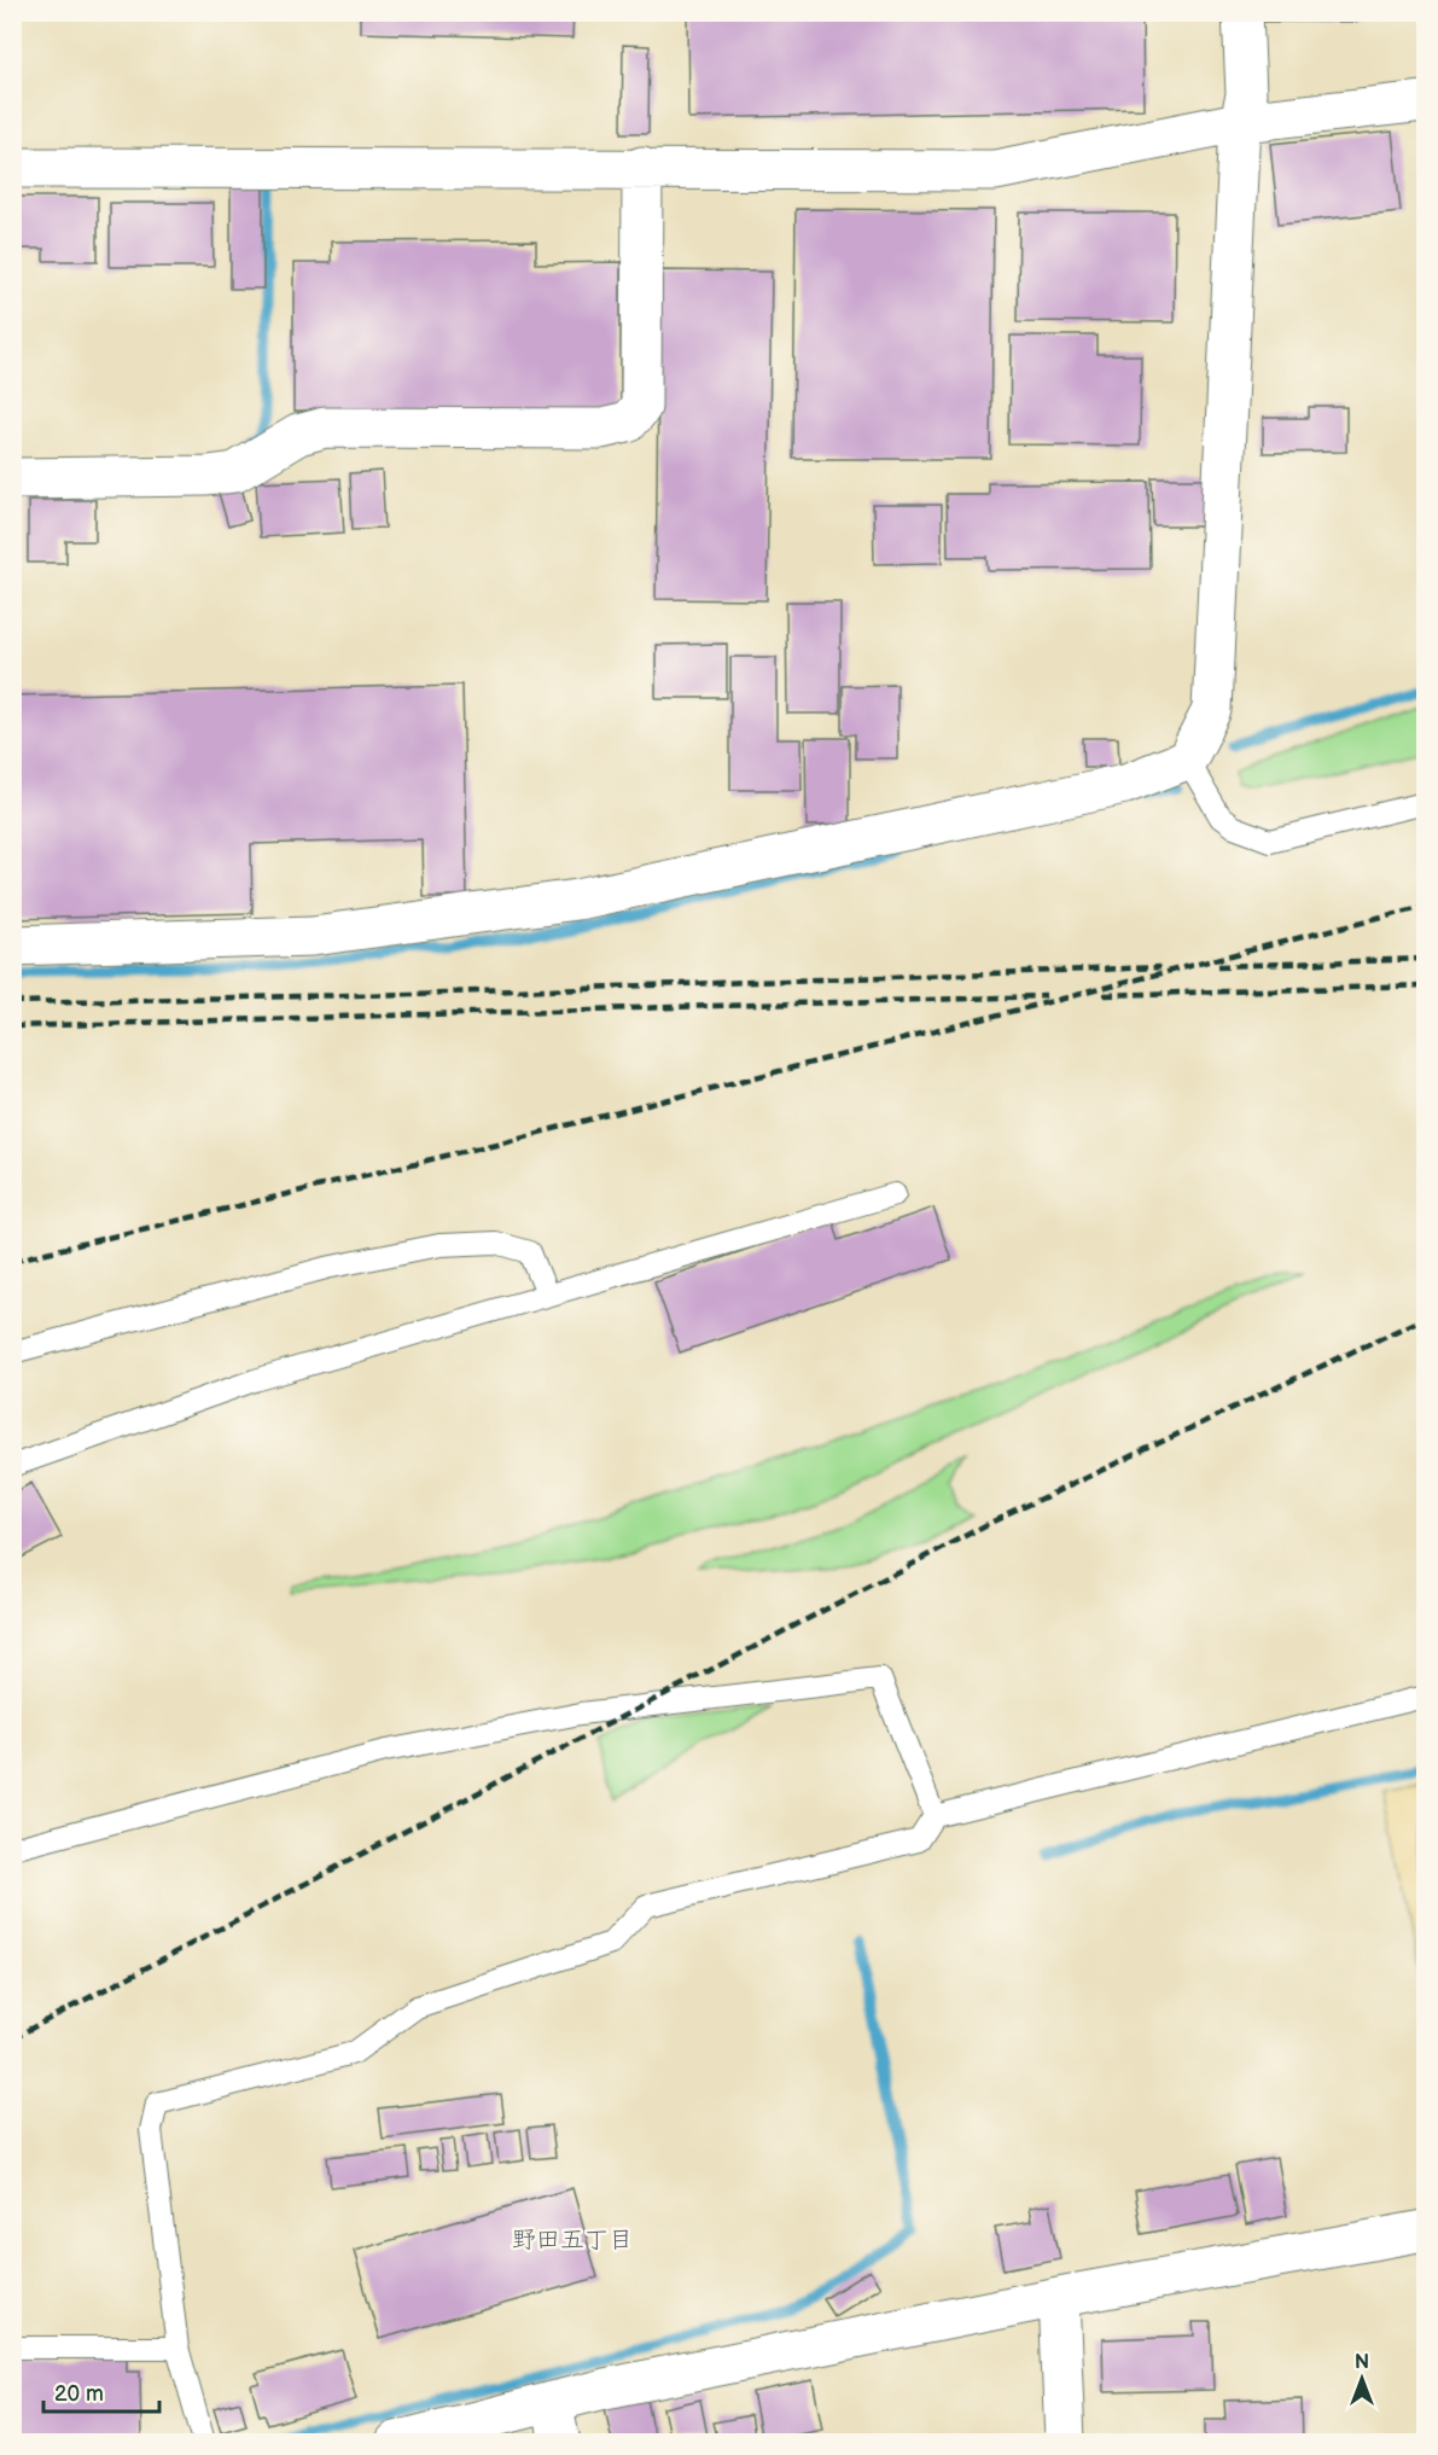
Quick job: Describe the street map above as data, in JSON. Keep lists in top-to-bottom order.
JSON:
{
  "districts": ["野田五丁目"],
  "scale_bar": "20 m",
  "north": "top"
}
